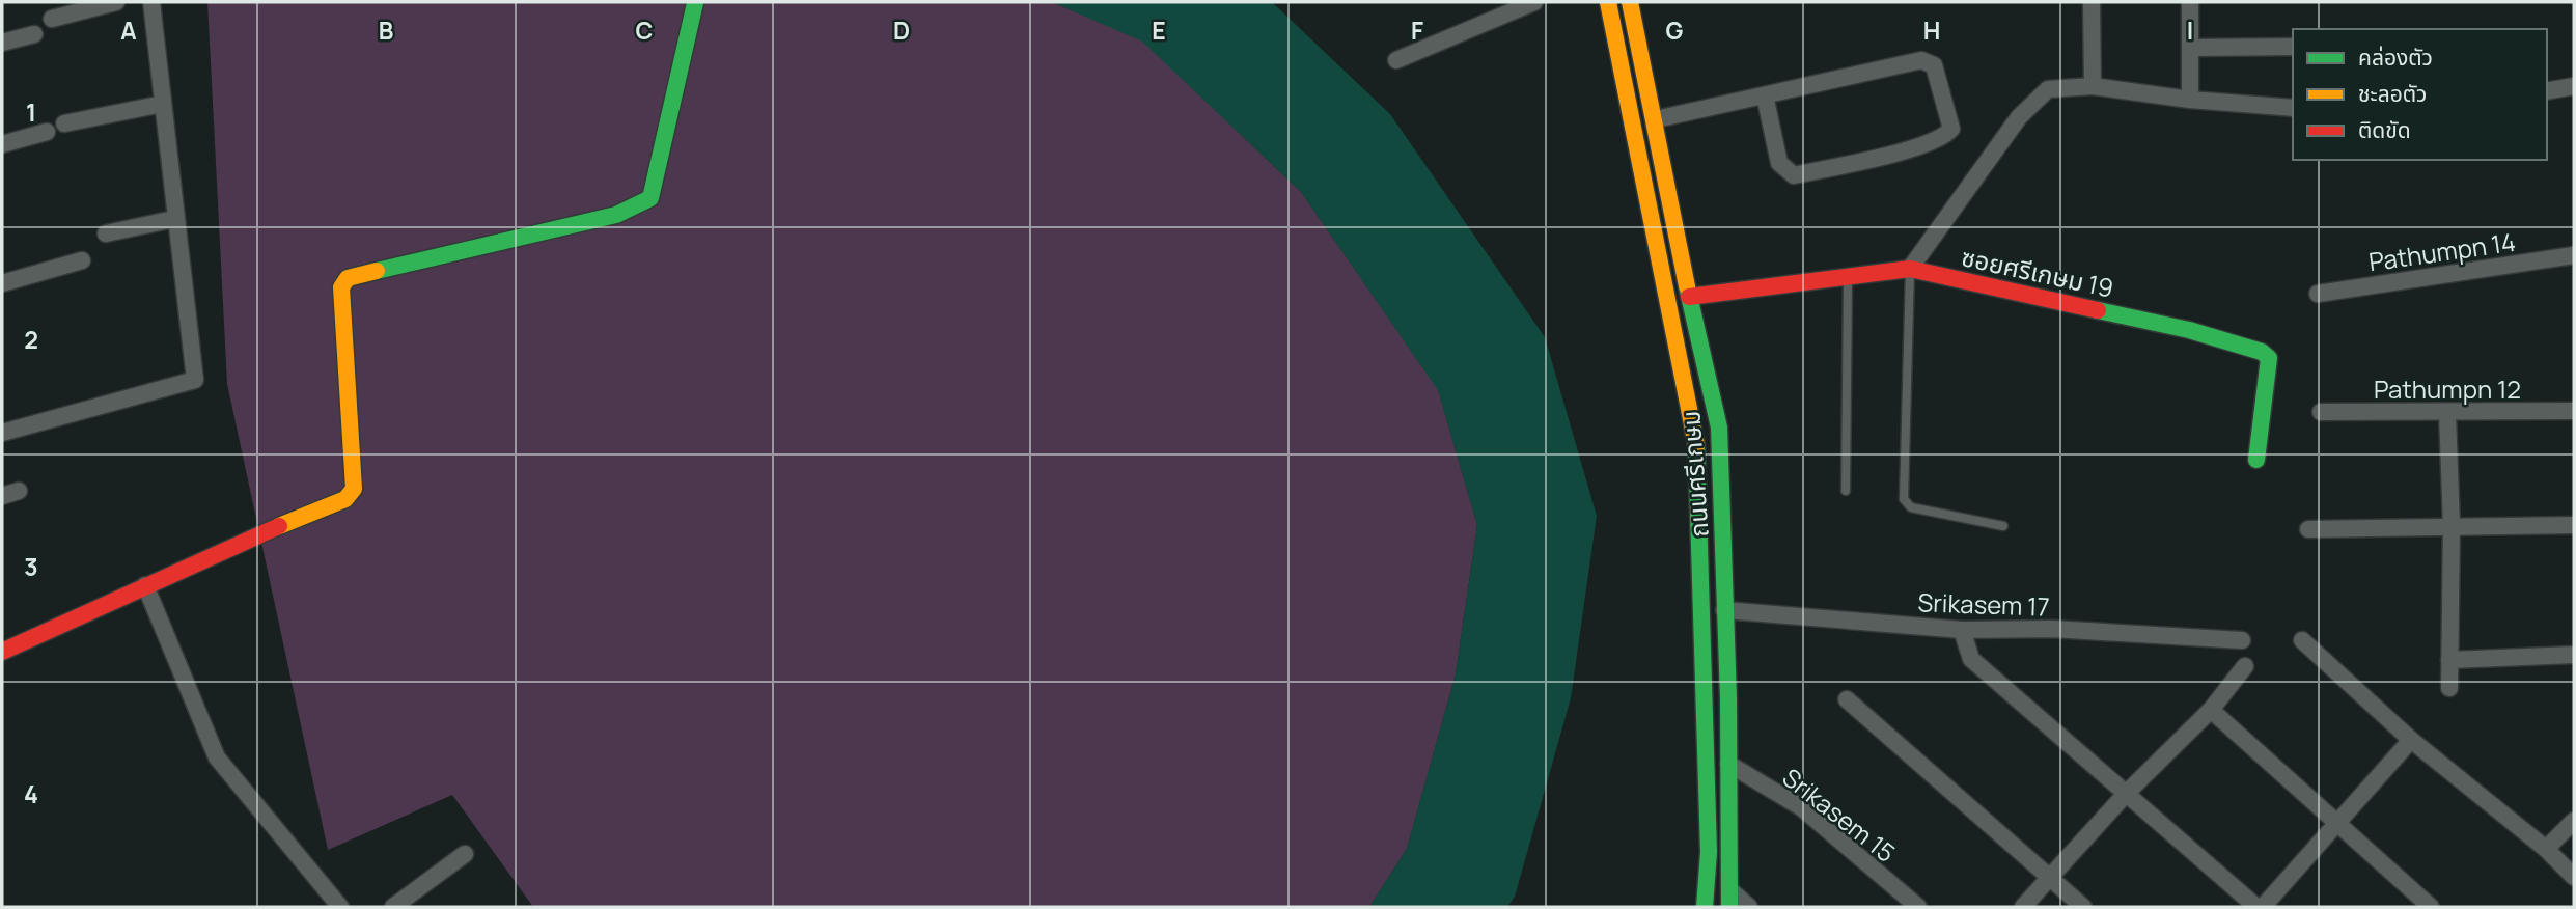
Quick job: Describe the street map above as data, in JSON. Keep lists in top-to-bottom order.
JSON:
{
  "streets": {
    "main road": ["ซอยศรีเกษม 19", "ถนนศรีเกษม"],
    "street": [
      "Pathumpn 14",
      "Pathumpn 12",
      "Srikasem 17",
      "Srikasem 15"
    ]
  },
  "crossings": [
    ["ซอยศรีเกษม 19", "ถนนศรีเกษม"],
    ["ถนนศรีเกษม", "Srikasem 17"],
    ["ถนนศรีเกษม", "Srikasem 15"]
  ],
  "legend": ["คล่องตัว", "ชะลอตัว", "ติดขัด"],
  "grid": {
    "columns": [
      "A",
      "B",
      "C",
      "D",
      "E",
      "F",
      "G",
      "H",
      "I"
    ],
    "rows": [
      "1",
      "2",
      "3",
      "4"
    ]
  }
}
